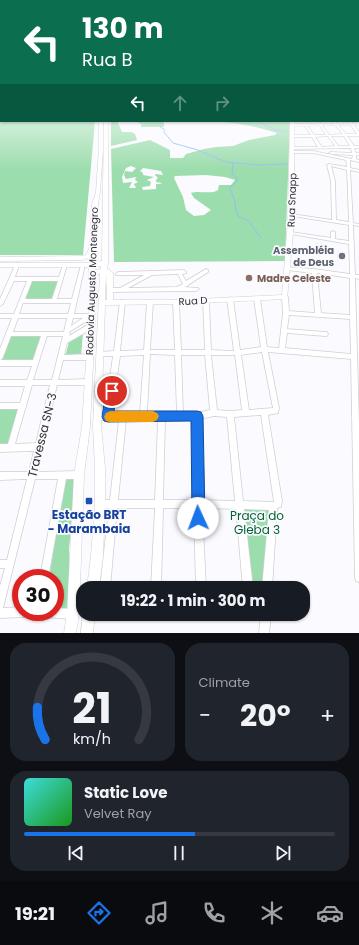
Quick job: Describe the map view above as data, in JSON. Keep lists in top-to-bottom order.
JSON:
{
  "streets": {
    "main road": ["Rua Snapp", "Rodovia Augusto Montenegro", "Rua D"],
    "street": ["Travessa SN-3"]
  },
  "crossings": [
    ["Rua Snapp", "Rua D"],
    ["Rodovia Augusto Montenegro", "Rua D"]
  ],
  "parks": ["Praça do Gleba 3"],
  "places": {
    "other": ["Assembléia de Deus", "Madre Celeste"],
    "transit": ["Estação BRT - Marambaia"]
  },
  "page": {
    "turn": ["130 m", "Rua B"],
    "limit": "30",
    "trip": "19:22 · 1 min · 300 m",
    "tile": "Climate",
    "heat": ["−", "20°", "+"],
    "song": ["Static Love", "Velvet Ray"],
    "tabs": "19:21",
    "gauge": ["21", "km/h"]
  }
}
